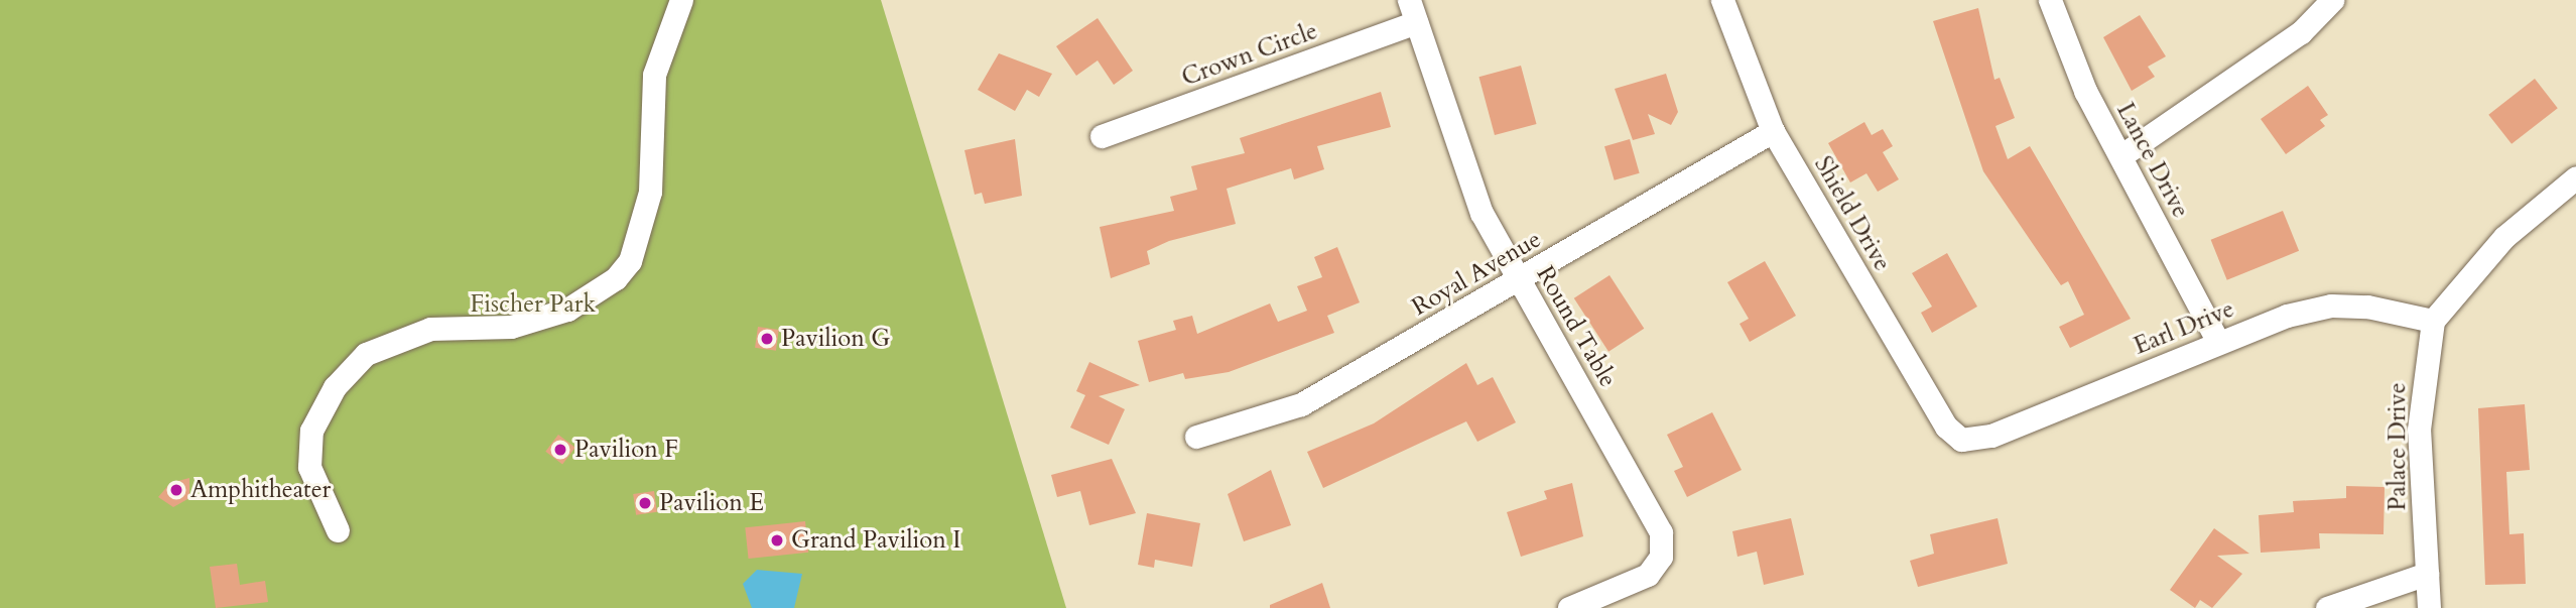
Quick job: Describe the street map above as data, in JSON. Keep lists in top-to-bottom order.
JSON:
{
  "streets": {
    "street": [
      "Crown Circle",
      "Lance Drive",
      "Shield Drive",
      "Royal Avenue",
      "Round Table",
      "Earl Drive",
      "Palace Drive"
    ]
  },
  "crossings": [
    ["Crown Circle", "Round Table"],
    ["Lance Drive", "Earl Drive"],
    ["Shield Drive", "Royal Avenue"],
    ["Shield Drive", "Earl Drive"],
    ["Royal Avenue", "Round Table"],
    ["Earl Drive", "Palace Drive"]
  ],
  "parks": ["Fischer Park"],
  "places": [
    "Pavilion G",
    "Pavilion F",
    "Amphitheater",
    "Pavilion E",
    "Grand Pavilion I"
  ]
}
